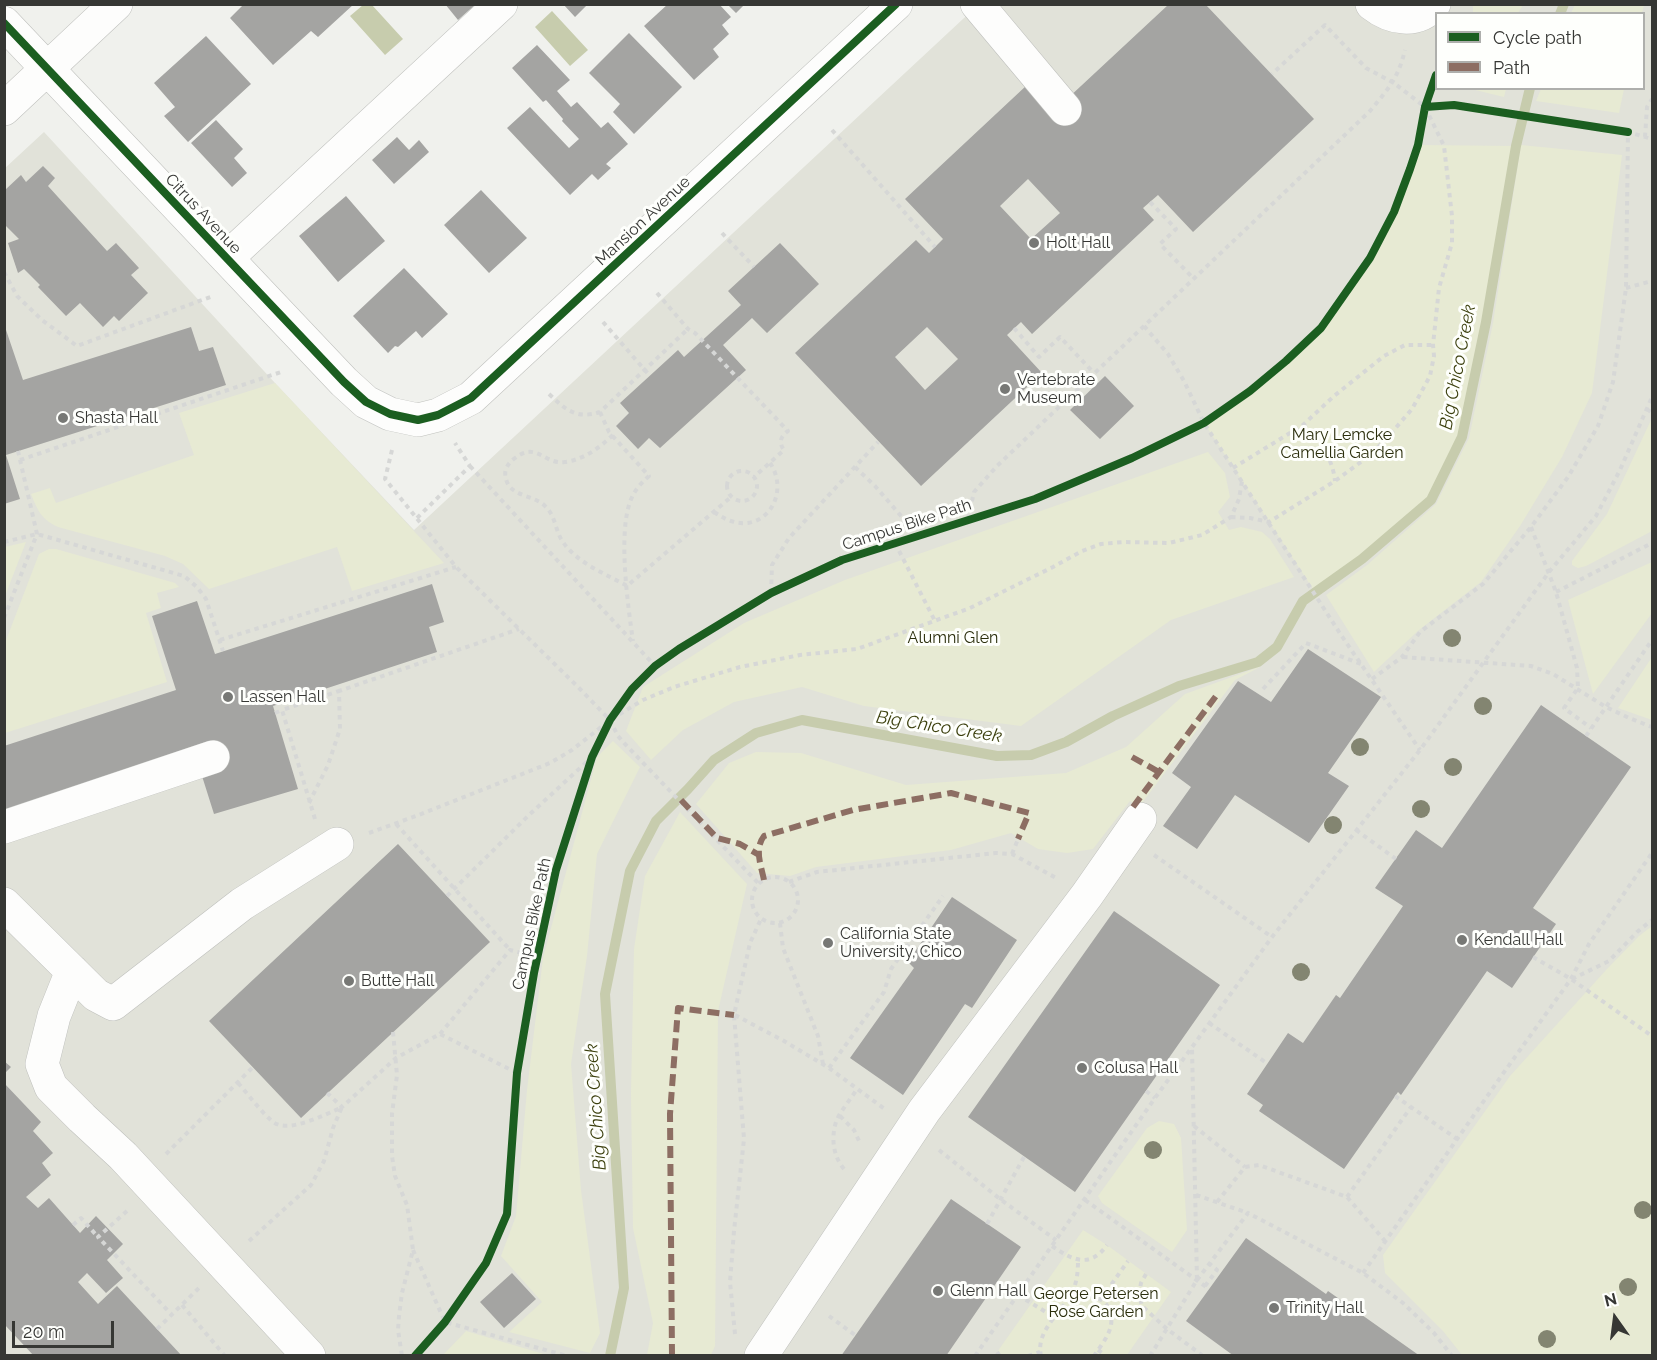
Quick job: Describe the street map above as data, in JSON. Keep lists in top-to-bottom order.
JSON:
{
  "streets": {
    "street": ["Citrus Avenue", "Mansion Avenue"],
    "cycle path": ["Campus Bike Path"]
  },
  "crossings": [
    ["Citrus Avenue", "Mansion Avenue"]
  ],
  "water": ["Big Chico Creek"],
  "parks": ["Mary Lemcke Camellia Garden", "Alumni Glen", "George Petersen Rose Garden"],
  "places": [
    "Holt Hall",
    "Vertebrate Museum",
    "Shasta Hall",
    "Lassen Hall",
    "Kendall Hall",
    "California State University, Chico",
    "Butte Hall",
    "Colusa Hall",
    "Glenn Hall",
    "Trinity Hall"
  ],
  "legend": ["Cycle path", "Path"],
  "scale_bar": "20 m",
  "north": "top"
}
